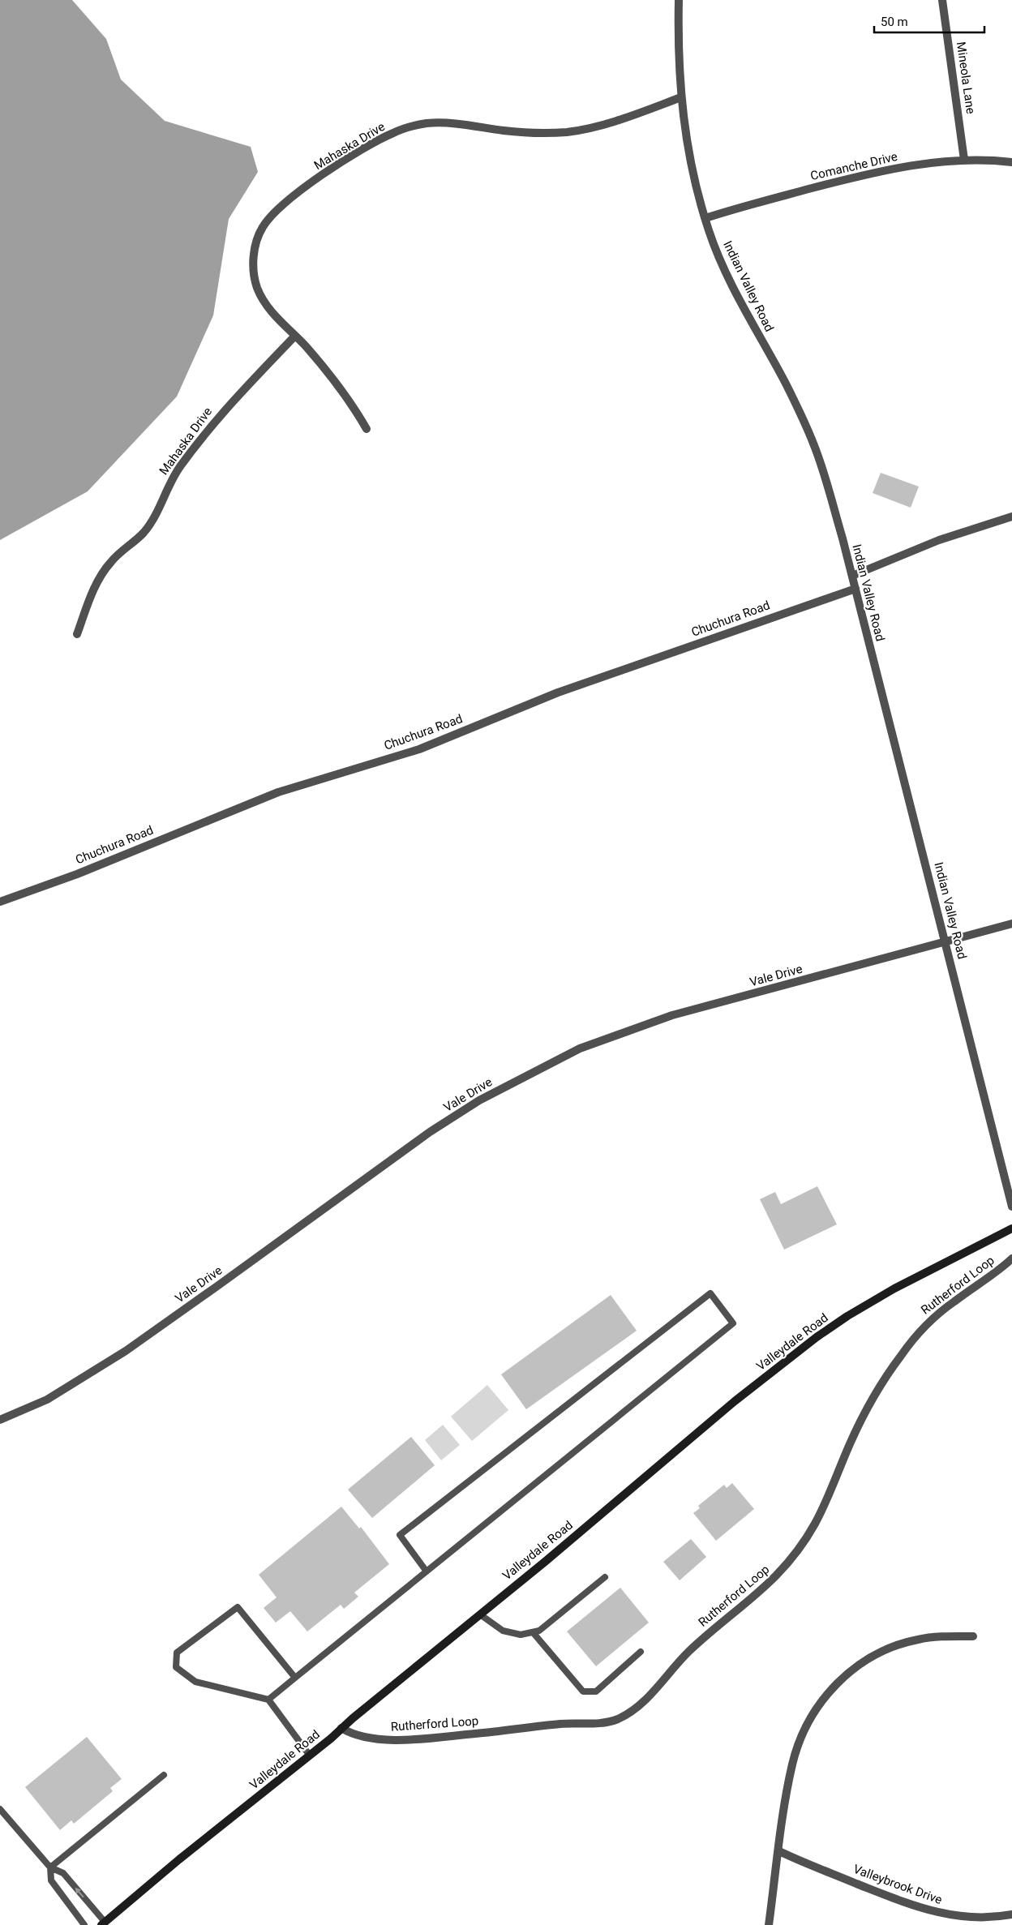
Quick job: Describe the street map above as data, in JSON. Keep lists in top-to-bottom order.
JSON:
{
  "streets": {
    "main road": ["Valleydale Road"],
    "street": [
      "Mineola Lane",
      "Mahaska Drive",
      "Comanche Drive",
      "Indian Valley Road",
      "Chuchura Road",
      "Vale Drive",
      "Rutherford Loop",
      "Valleybrook Drive"
    ]
  },
  "crossings": [
    ["Mineola Lane", "Comanche Drive"],
    ["Mahaska Drive", "Indian Valley Road"],
    ["Comanche Drive", "Indian Valley Road"],
    ["Indian Valley Road", "Chuchura Road"],
    ["Indian Valley Road", "Vale Drive"],
    ["Rutherford Loop", "Valleydale Road"]
  ],
  "scale_bar": "50 m"
}
